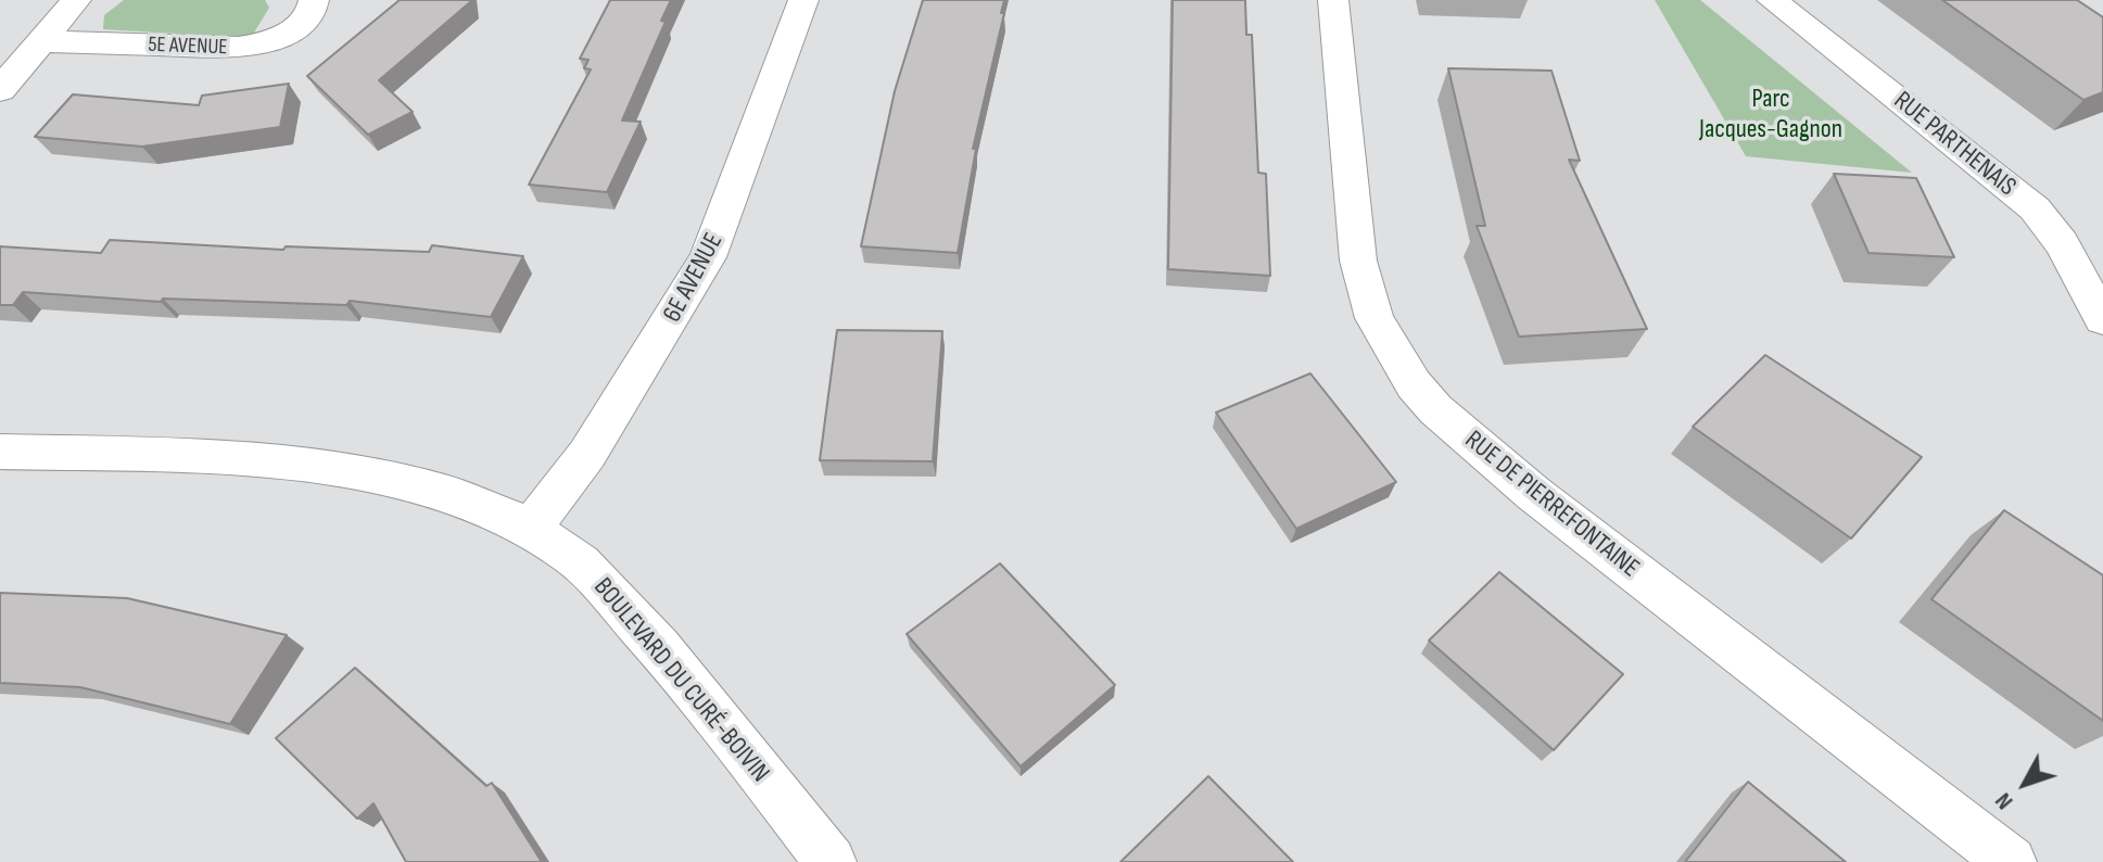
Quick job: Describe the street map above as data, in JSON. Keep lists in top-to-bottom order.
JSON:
{
  "streets": {
    "street": [
      "5E AVENUE",
      "RUE PARTHENAIS",
      "6E AVENUE",
      "RUE DE PIERREFONTAINE",
      "BOULEVARD DU CURÉ-BOIVIN"
    ]
  },
  "crossings": [
    ["6E AVENUE", "BOULEVARD DU CURÉ-BOIVIN"]
  ],
  "parks": ["Parc Jacques-Gagnon"],
  "north": "bottom left"
}
